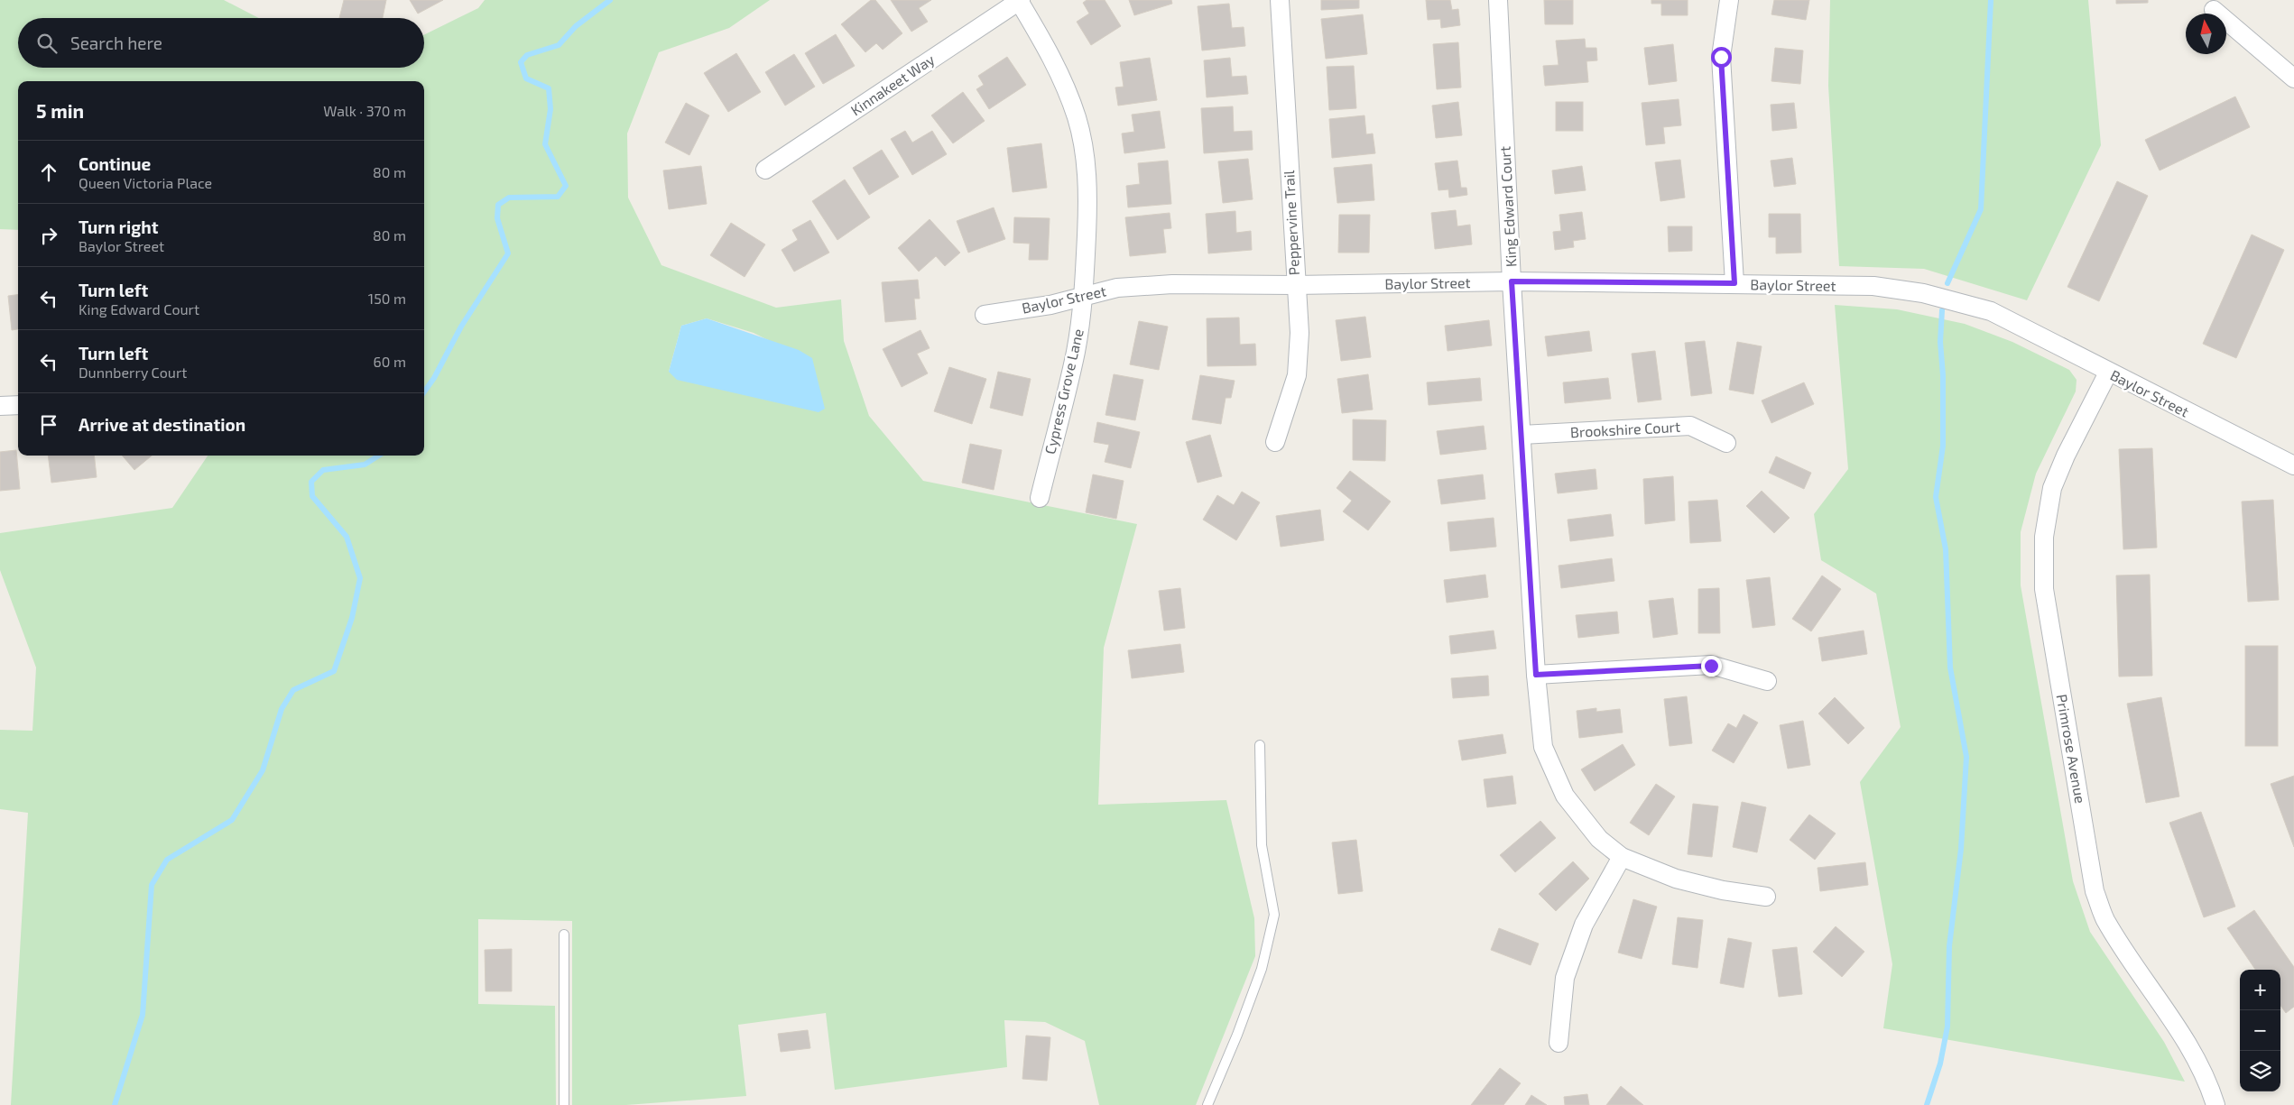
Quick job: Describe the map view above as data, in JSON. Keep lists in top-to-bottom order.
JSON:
{
  "streets": {
    "street": [
      "Kinnakeet Way",
      "King Edward Court",
      "Peppervine Trail",
      "Baylor Street",
      "Cypress Grove Lane",
      "Brookshire Court",
      "Primrose Avenue"
    ]
  },
  "crossings": [
    ["Kinnakeet Way", "Cypress Grove Lane"],
    ["King Edward Court", "Baylor Street"],
    ["King Edward Court", "Brookshire Court"],
    ["Peppervine Trail", "Baylor Street"],
    ["Baylor Street", "Cypress Grove Lane"],
    ["Baylor Street", "Primrose Avenue"]
  ],
  "north": "top",
  "page": {
    "search": "Search here",
    "heading": ["5 min", "Walk · 370 m"],
    "list": [
      ["Continue", "Queen Victoria Place", "80 m"],
      ["Turn right", "Baylor Street", "80 m"],
      ["Turn left", "King Edward Court", "150 m"],
      ["Turn left", "Dunnberry Court", "60 m"],
      "Arrive at destination"
    ],
    "map_buttons": ["+", "−"]
  }
}
